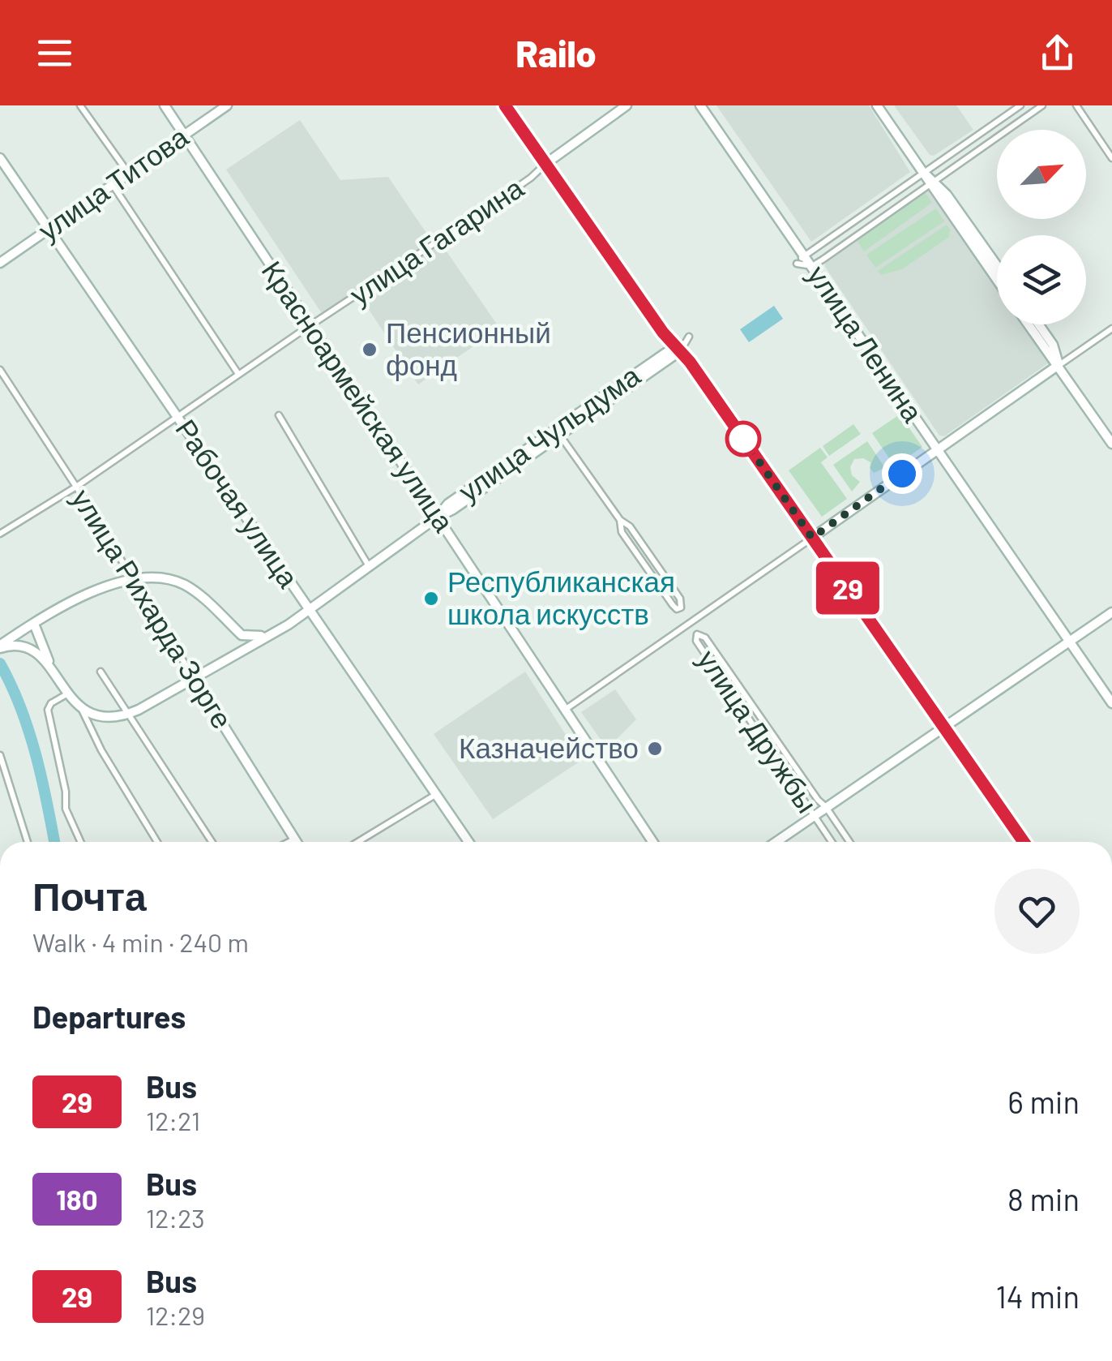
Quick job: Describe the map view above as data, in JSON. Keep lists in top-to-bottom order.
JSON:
{
  "streets": {
    "street": [
      "улица Титова",
      "улица Гагарина",
      "улица Ленина",
      "Красноармейская улица",
      "улица Чульдума",
      "Рабочая улица",
      "улица Рихарда Зорге",
      "улица Дружбы"
    ]
  },
  "crossings": [
    ["улица Титова", "Красноармейская улица"],
    ["улица Титова", "Рабочая улица"],
    ["улица Гагарина", "Красноармейская улица"],
    ["улица Гагарина", "Рабочая улица"],
    ["улица Гагарина", "улица Рихарда Зорге"],
    ["Красноармейская улица", "улица Чульдума"],
    ["улица Чульдума", "Рабочая улица"],
    ["улица Чульдума", "улица Рихарда Зорге"]
  ],
  "places": ["Пенсионный фонд", "Республиканская школа искусств", "Казначейство"],
  "lines": ["bus line 29"],
  "north": "top right",
  "page": {
    "header": "Railo",
    "on_map": "29",
    "heading": [
      ["Почта", "Walk · 4 min · 240 m"],
      "Departures"
    ],
    "list": [
      {
        "mark": "29",
        "name": "Bus",
        "note": "12:21",
        "value": "6 min"
      },
      {
        "mark": "180",
        "name": "Bus",
        "note": "12:23",
        "value": "8 min"
      },
      {
        "mark": "29",
        "name": "Bus",
        "note": "12:29",
        "value": "14 min"
      }
    ]
  }
}
